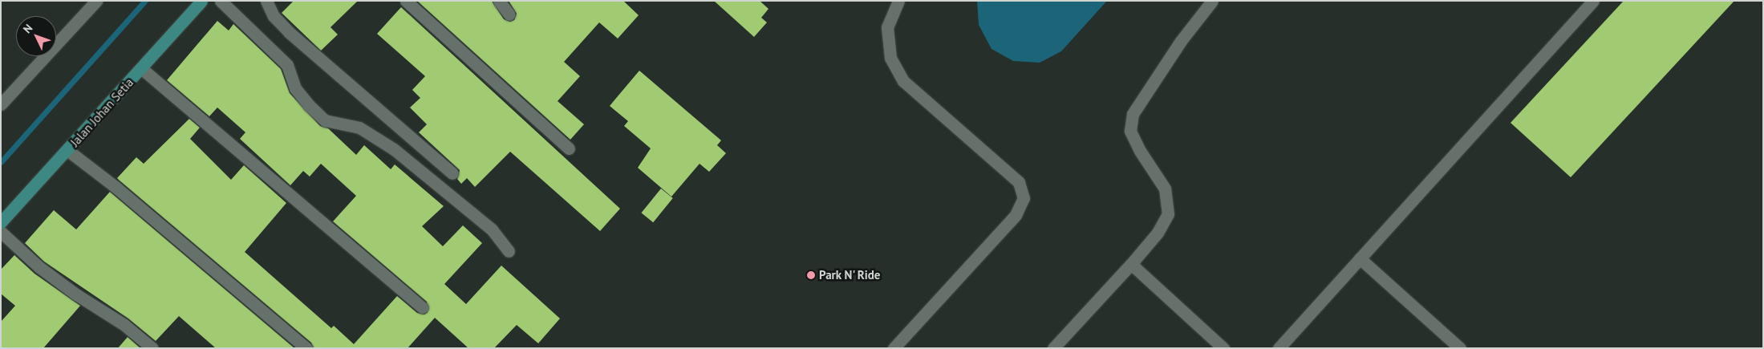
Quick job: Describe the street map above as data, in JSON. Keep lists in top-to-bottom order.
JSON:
{
  "streets": {
    "main road": ["Jalan Johan Setia"]
  },
  "places": ["Park N' Ride"],
  "north": "top left"
}
